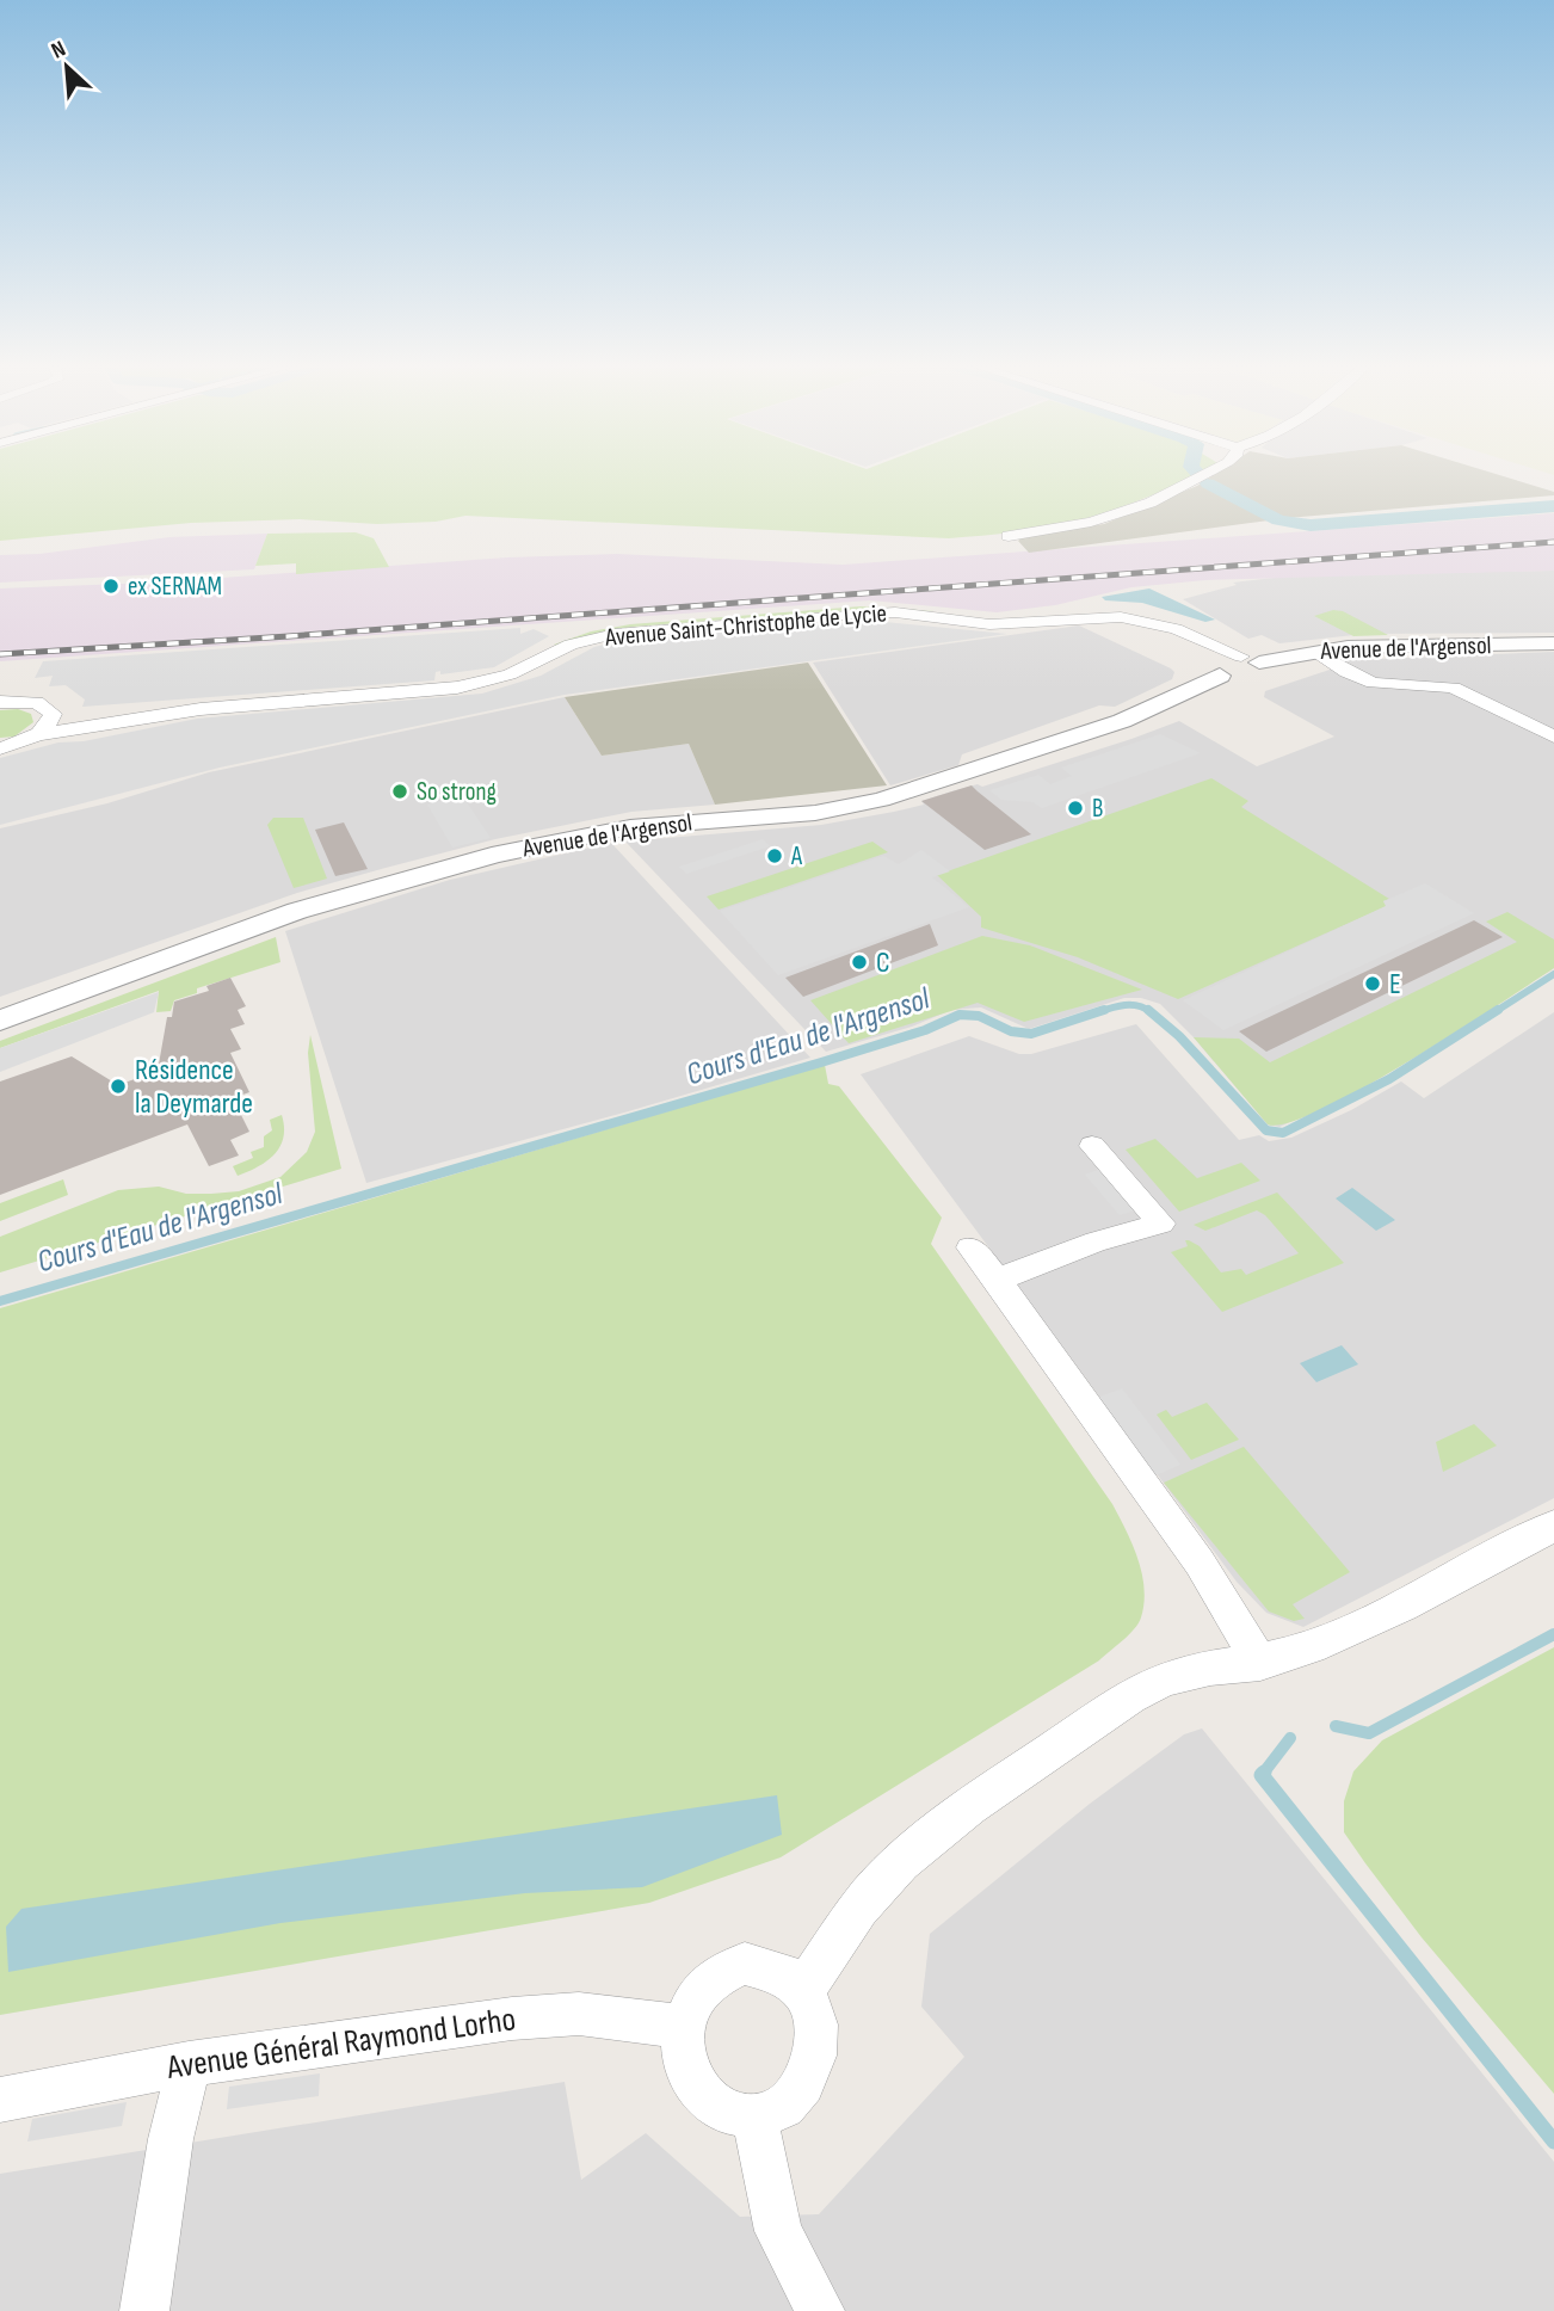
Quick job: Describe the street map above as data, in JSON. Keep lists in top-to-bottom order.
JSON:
{
  "streets": {
    "street": ["Avenue Saint-Christophe de Lycie", "Avenue de l'Argensol", "Avenue Général Raymond Lorho"]
  },
  "crossings": [
    ["Avenue Saint-Christophe de Lycie", "Avenue de l'Argensol"]
  ],
  "water": ["Cours d'Eau de l'Argensol"],
  "places": [
    "ex SERNAM",
    "So strong",
    "B",
    "A",
    "C",
    "E",
    "Résidence la Deymarde"
  ],
  "north": "top left"
}
